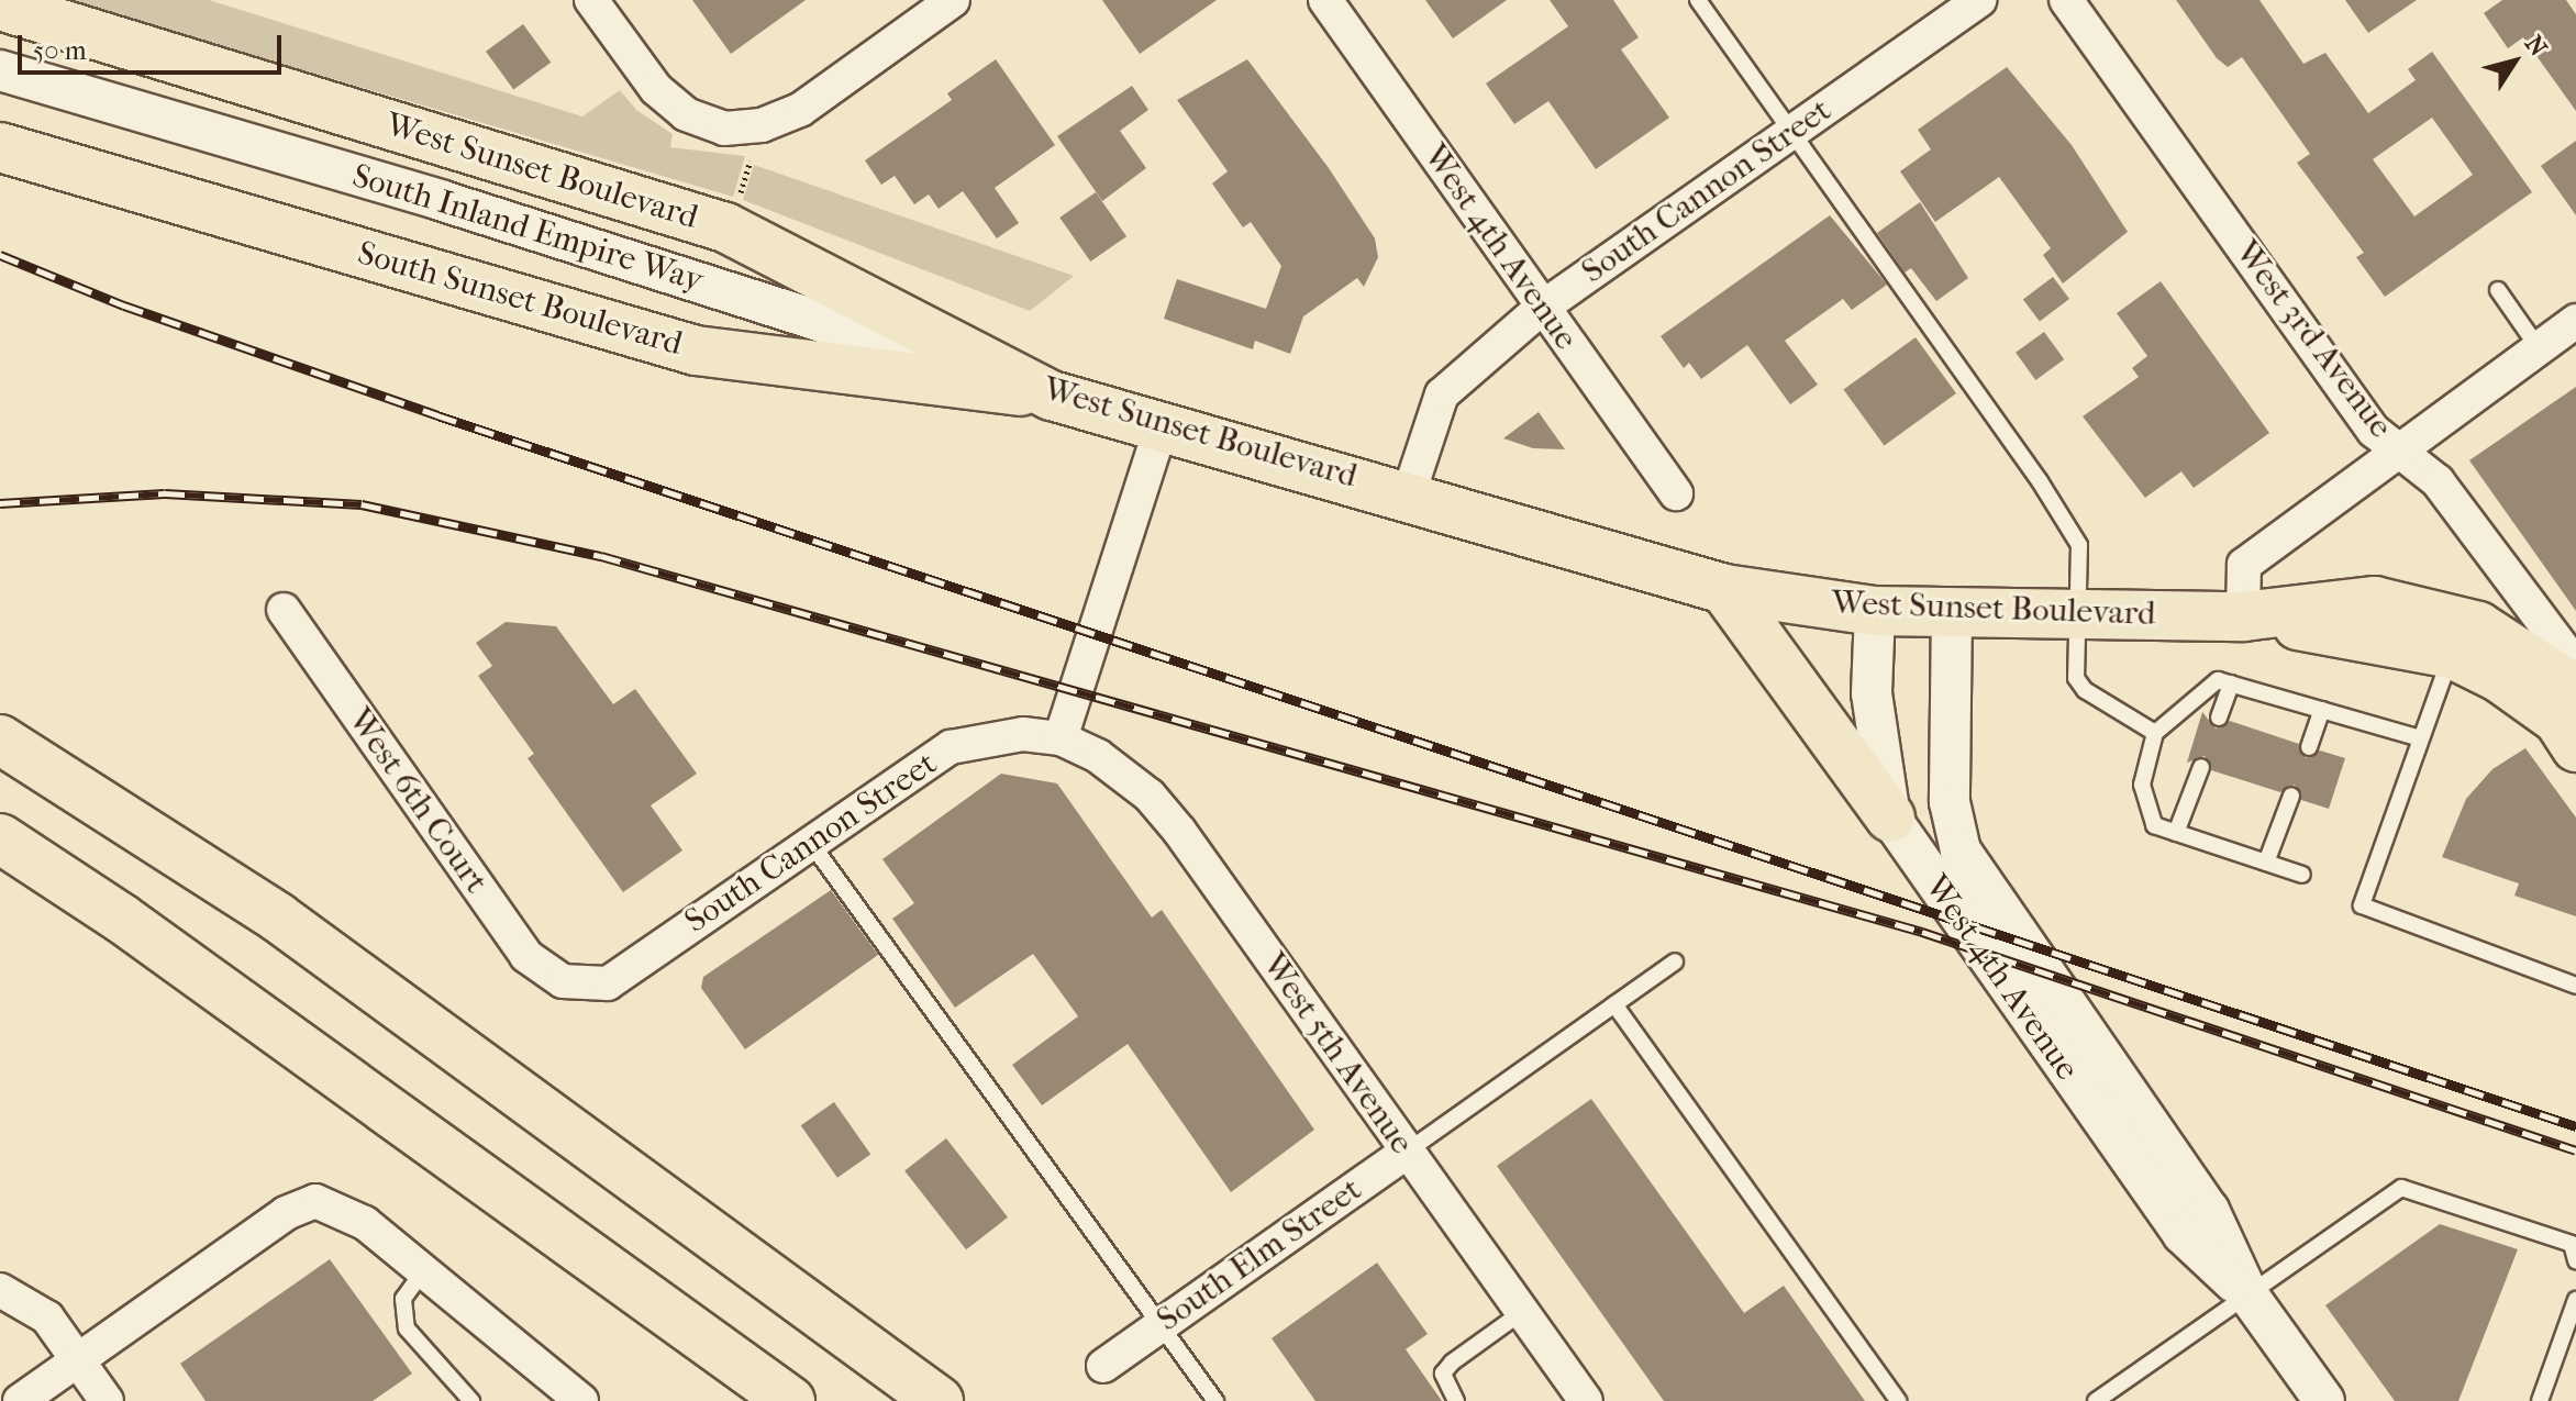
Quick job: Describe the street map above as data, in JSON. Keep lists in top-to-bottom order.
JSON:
{
  "streets": {
    "main road": ["West Sunset Boulevard", "South Sunset Boulevard"],
    "street": [
      "South Cannon Street",
      "South Inland Empire Way",
      "West 4th Avenue",
      "West 3rd Avenue",
      "West 6th Court",
      "West 5th Avenue",
      "South Elm Street"
    ]
  },
  "crossings": [
    ["West Sunset Boulevard", "South Cannon Street"],
    ["West Sunset Boulevard", "South Inland Empire Way"],
    ["West Sunset Boulevard", "West 4th Avenue"],
    ["West Sunset Boulevard", "South Sunset Boulevard"],
    ["South Cannon Street", "West 4th Avenue"],
    ["South Cannon Street", "West 6th Court"],
    ["South Cannon Street", "West 5th Avenue"],
    ["South Inland Empire Way", "South Sunset Boulevard"],
    ["West 5th Avenue", "South Elm Street"]
  ],
  "scale_bar": "50 m",
  "north": "top right"
}
